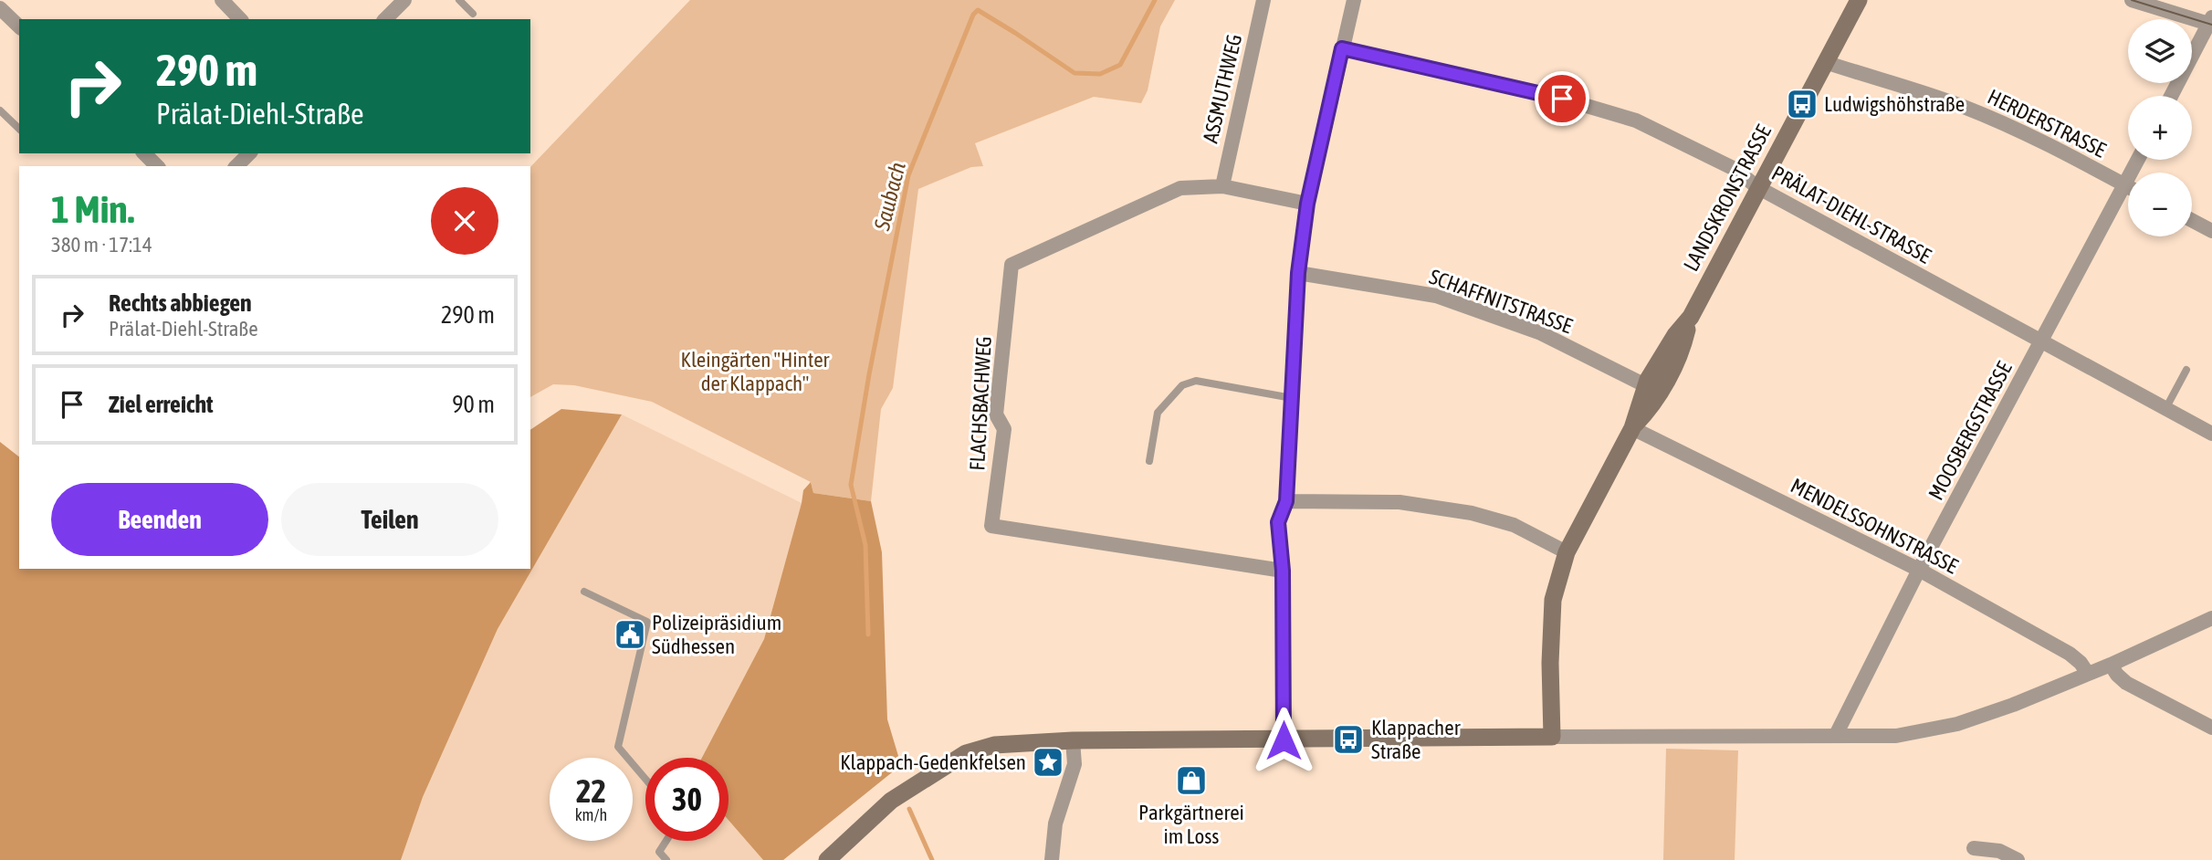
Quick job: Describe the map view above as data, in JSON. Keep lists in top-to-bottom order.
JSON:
{
  "streets": {
    "main road": ["LANDSKRONSTRASSE"],
    "street": [
      "ASSMUTHWEG",
      "HERDERSTRASSE",
      "PRÄLAT-DIEHL-STRASSE",
      "SCHAFFNITSTRASSE",
      "FLACHSBACHWEG",
      "MOOSBERGSTRASSE",
      "MENDELSSOHNSTRASSE"
    ]
  },
  "crossings": [
    ["ASSMUTHWEG", "FLACHSBACHWEG"],
    ["HERDERSTRASSE", "LANDSKRONSTRASSE"],
    ["HERDERSTRASSE", "MOOSBERGSTRASSE"],
    ["LANDSKRONSTRASSE", "PRÄLAT-DIEHL-STRASSE"],
    ["LANDSKRONSTRASSE", "SCHAFFNITSTRASSE"],
    ["LANDSKRONSTRASSE", "MENDELSSOHNSTRASSE"],
    ["PRÄLAT-DIEHL-STRASSE", "MOOSBERGSTRASSE"],
    ["MOOSBERGSTRASSE", "MENDELSSOHNSTRASSE"]
  ],
  "water": ["Saubach"],
  "parks": ["Kleingärten \"Hinter der Klappach\""],
  "places": {
    "bus stop": ["Ludwigshöhstraße", "Klappacher Straße"],
    "public building": ["Polizeipräsidium Südhessen"],
    "place": ["Klappach-Gedenkfelsen"],
    "shop": ["Parkgärtnerei im Loss"]
  },
  "page": {
    "map_buttons": ["+", "−"],
    "turn": ["290 m", "Prälat-Diehl-Straße"],
    "heading": ["1 Min.", "380 m · 17:14"],
    "list": [
      {
        "name": "Rechts abbiegen",
        "note": "Prälat-Diehl-Straße",
        "value": "290 m"
      },
      {
        "name": "Ziel erreicht",
        "value": "90 m"
      }
    ],
    "buttons": ["Beenden", "Teilen"],
    "speed": "22 km/h",
    "limit": "30"
  }
}
